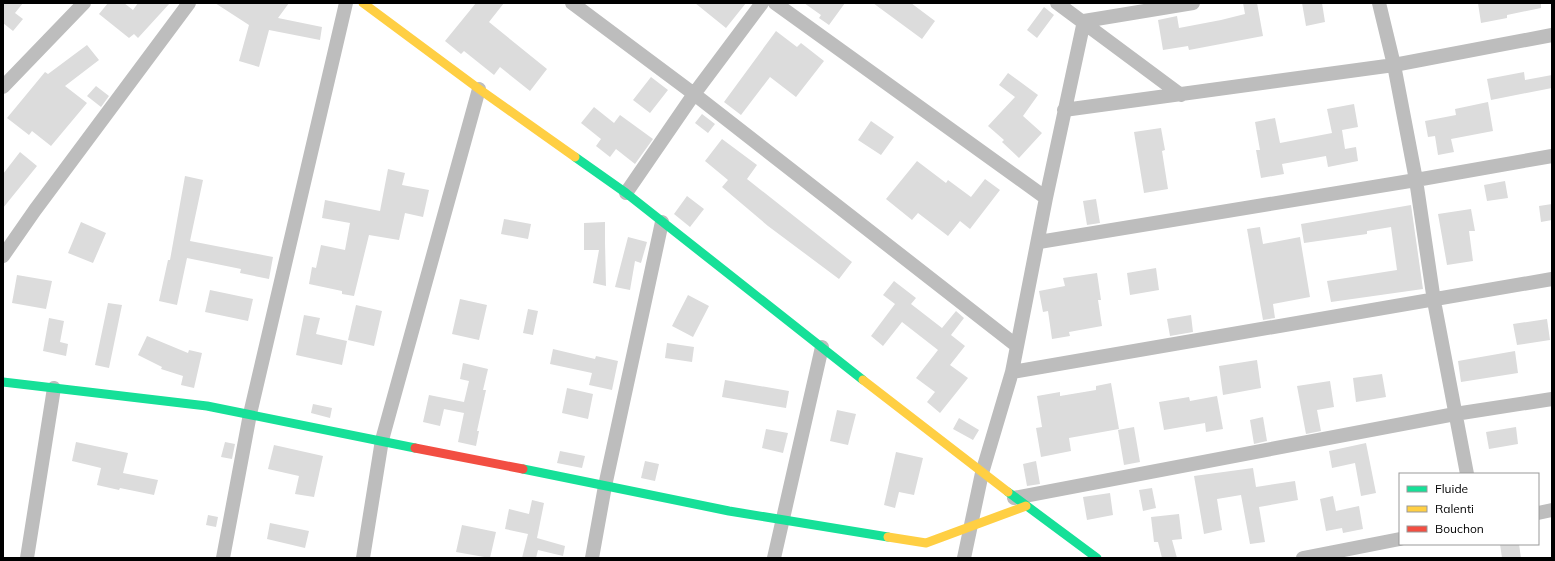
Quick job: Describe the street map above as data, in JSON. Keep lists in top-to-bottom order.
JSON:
{
  "legend": ["Fluide", "Ralenti", "Bouchon"]
}
